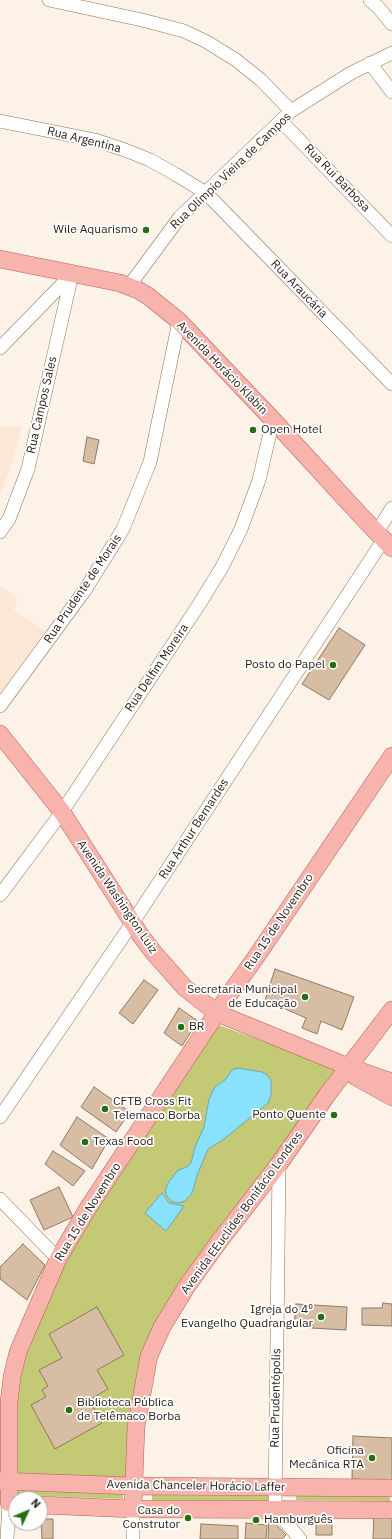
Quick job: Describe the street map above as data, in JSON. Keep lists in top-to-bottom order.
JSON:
{
  "streets": {
    "main road": [
      "Avenida Horácio Klabin",
      "Avenida Washington Luiz",
      "Rua 15 de Novembro",
      "Avenida EEuclides Bonifácio Londres",
      "Avenida Chanceler Horácio Laffer"
    ],
    "street": [
      "Rua Argentina",
      "Rua Olímpio Vieira de Campos",
      "Rua Rui Barbosa",
      "Rua Araucária",
      "Rua Campos Sales",
      "Rua Prudente de Morais",
      "Rua Delfim Moreira",
      "Rua Arthur Bernardes",
      "Rua Prudentópolis"
    ]
  },
  "crossings": [
    ["Rua Argentina", "Rua Olímpio Vieira de Campos"],
    ["Rua Argentina", "Rua Araucária"],
    ["Rua Olímpio Vieira de Campos", "Rua Rui Barbosa"],
    ["Rua Olímpio Vieira de Campos", "Rua Araucária"],
    ["Rua Olímpio Vieira de Campos", "Avenida Horácio Klabin"],
    ["Avenida Horácio Klabin", "Rua Campos Sales"],
    ["Avenida Horácio Klabin", "Rua Prudente de Morais"],
    ["Avenida Horácio Klabin", "Rua Delfim Moreira"],
    ["Avenida Horácio Klabin", "Rua Arthur Bernardes"],
    ["Rua Delfim Moreira", "Avenida Washington Luiz"],
    ["Rua Arthur Bernardes", "Avenida Washington Luiz"],
    ["Avenida Washington Luiz", "Rua 15 de Novembro"],
    ["Avenida Washington Luiz", "Avenida EEuclides Bonifácio Londres"],
    ["Rua 15 de Novembro", "Avenida Chanceler Horácio Laffer"],
    ["Avenida EEuclides Bonifácio Londres", "Rua Prudentópolis"],
    ["Avenida EEuclides Bonifácio Londres", "Avenida Chanceler Horácio Laffer"],
    ["Rua Prudentópolis", "Avenida Chanceler Horácio Laffer"]
  ],
  "places": [
    "Wile Aquarismo",
    "Open Hotel",
    "Posto do Papel",
    "Secretaria Municipal de Educação",
    "BR",
    "CFTB Cross Fit Telemaco Borba",
    "Ponto Quente",
    "Texas Food",
    "Igreja do 4º Evangelho Quadrangular",
    "Biblioteca Pública de Telêmaco Borba",
    "Oficina Mecânica RTA",
    "Casa do Construtor",
    "Hamburguês"
  ],
  "north": "top right"
}
